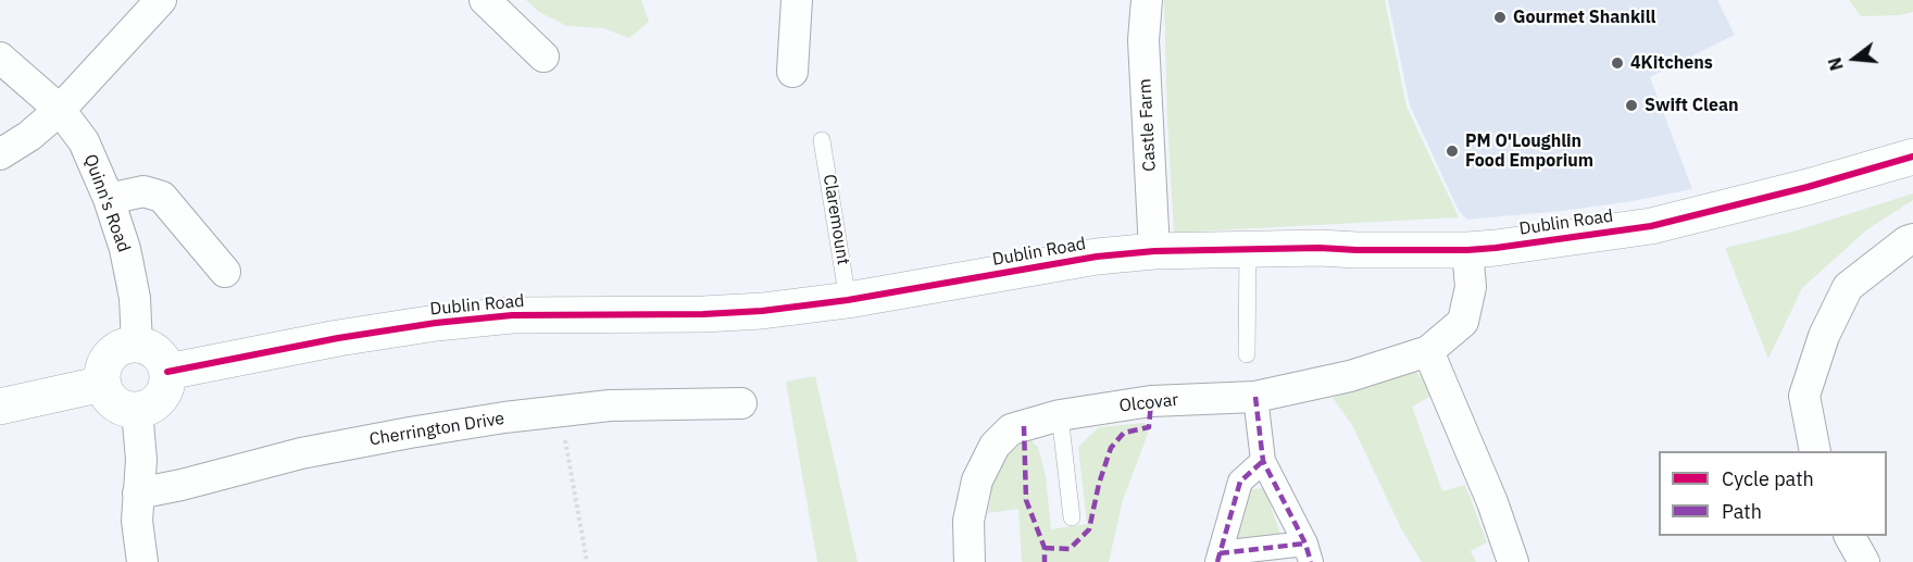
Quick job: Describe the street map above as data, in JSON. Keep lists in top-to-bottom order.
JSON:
{
  "streets": {
    "main road": ["Dublin Road"],
    "street": [
      "Castle Farm",
      "Quinn's Road",
      "Olcovar",
      "Cherrington Drive"
    ],
    "lane": ["Claremount"]
  },
  "crossings": [
    ["Castle Farm", "Dublin Road"],
    ["Quinn's Road", "Dublin Road"],
    ["Claremount", "Dublin Road"],
    ["Dublin Road", "Olcovar"]
  ],
  "places": [
    "Gourmet Shankill",
    "4Kitchens",
    "Swift Clean",
    "PM O'Loughlin Food Emporium"
  ],
  "legend": ["Cycle path", "Path"],
  "north": "left"
}
